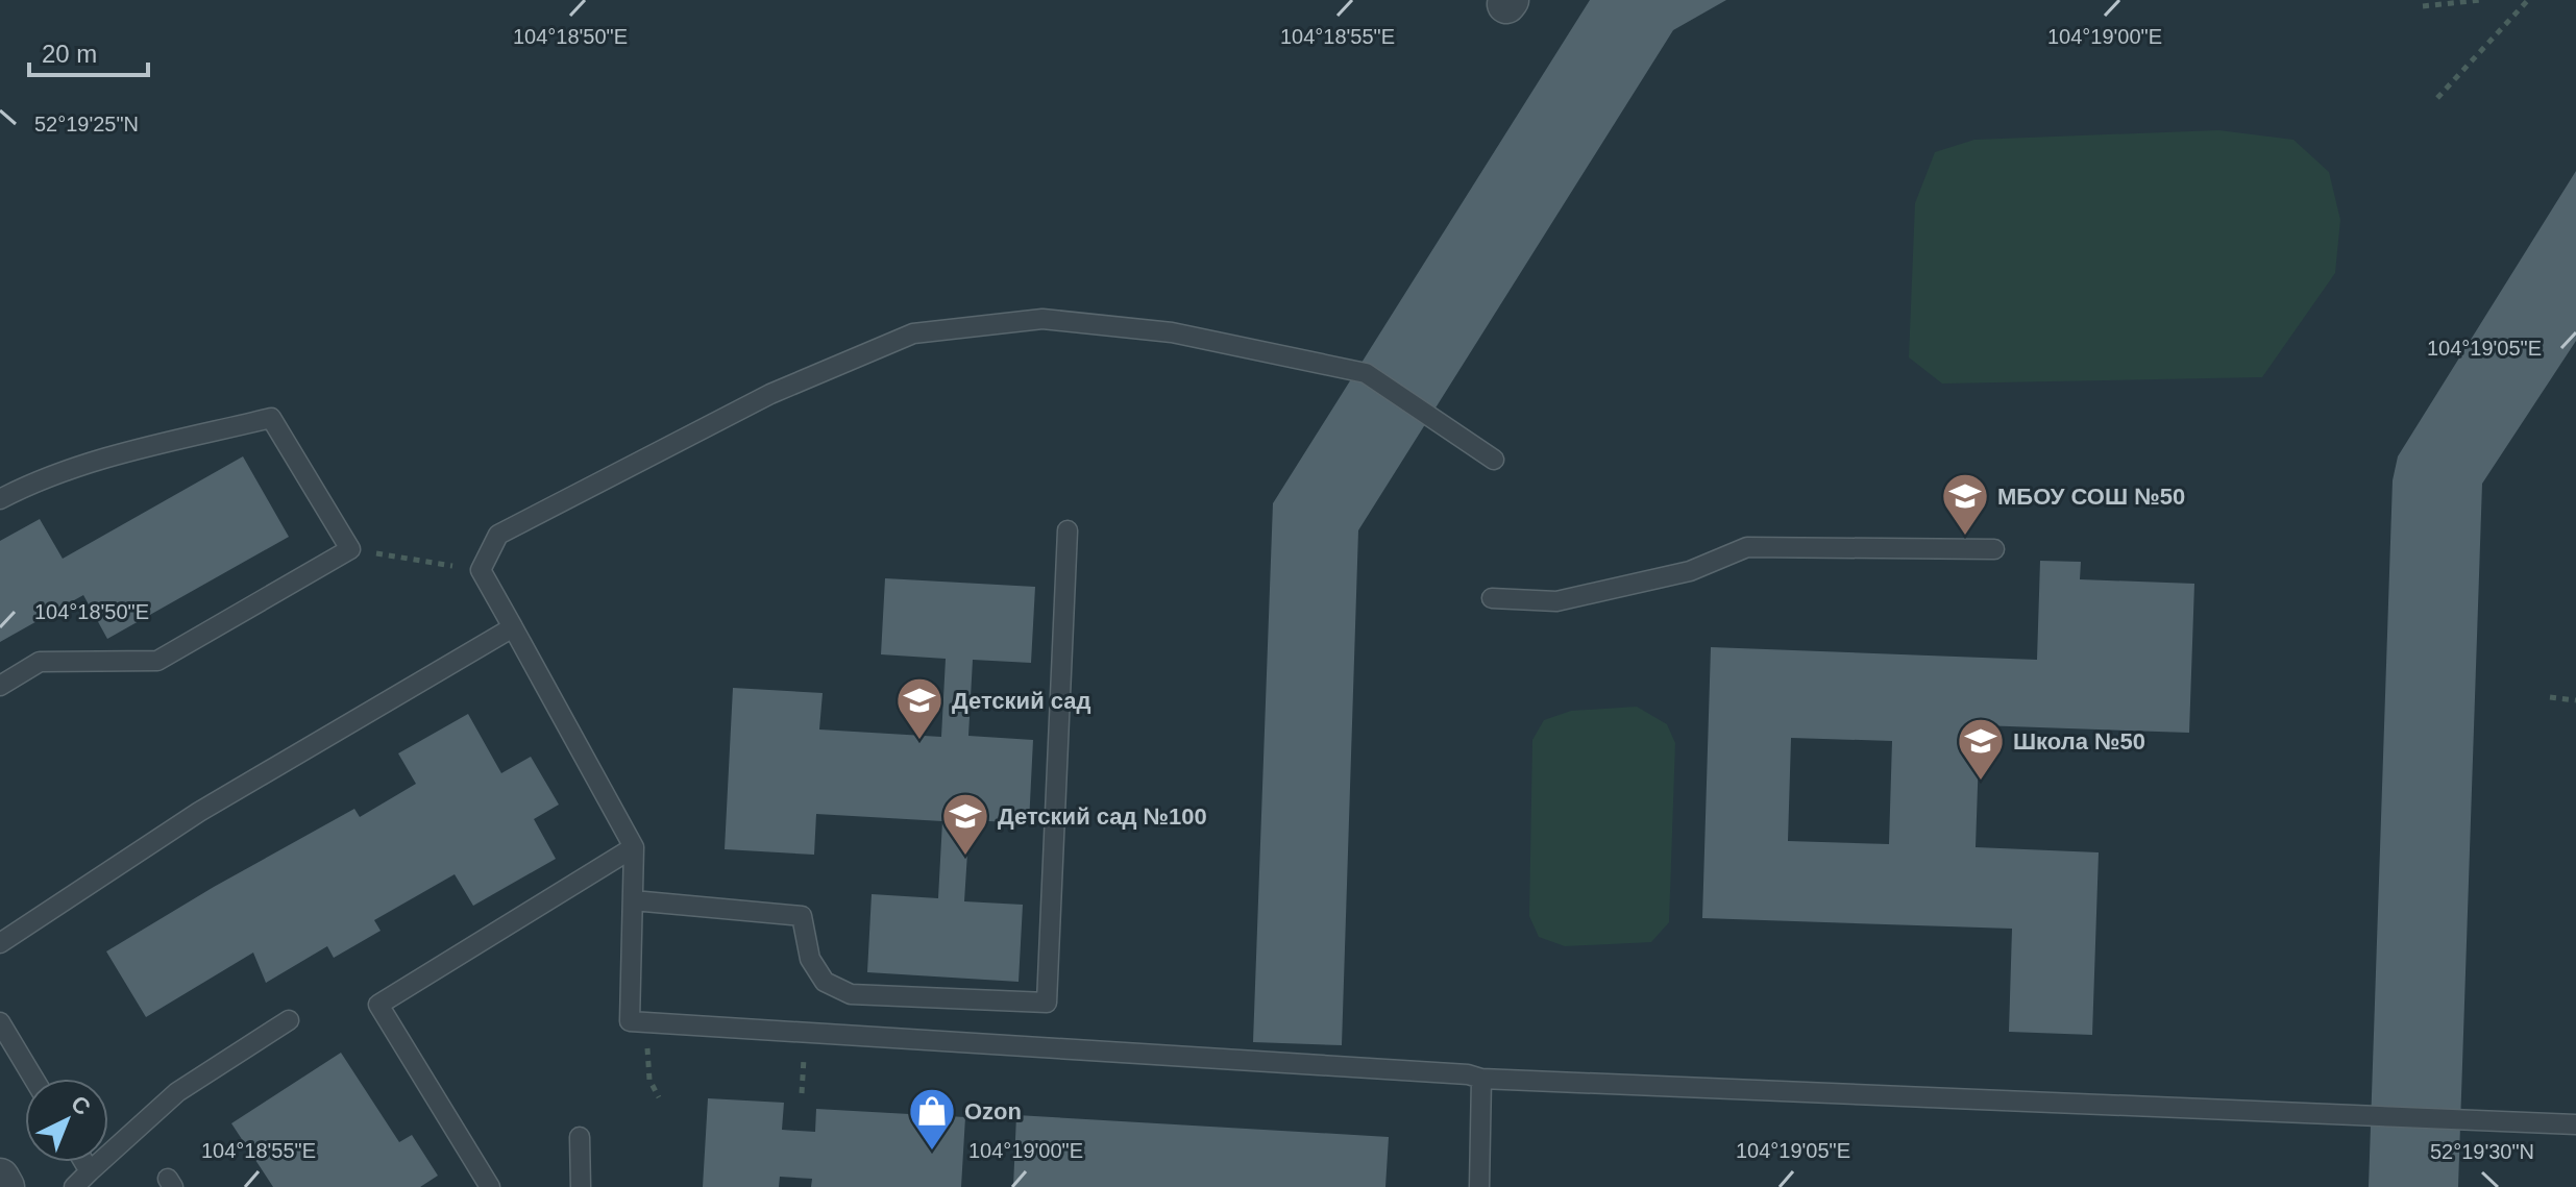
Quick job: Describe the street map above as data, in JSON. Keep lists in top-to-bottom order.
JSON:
{
  "places": {
    "school or university": [
      "МБОУ СОШ №50",
      "Детский сад",
      "Школа №50",
      "Детский сад №100"
    ],
    "shop": ["Ozon"]
  },
  "scale_bar": "20 m",
  "north": "top right",
  "coordinates": [
    "104°18'50\"E",
    "104°18'55\"E",
    "104°19'00\"E",
    "52°19'25\"N",
    "104°19'05\"E",
    "52°19'30\"N"
  ]
}
